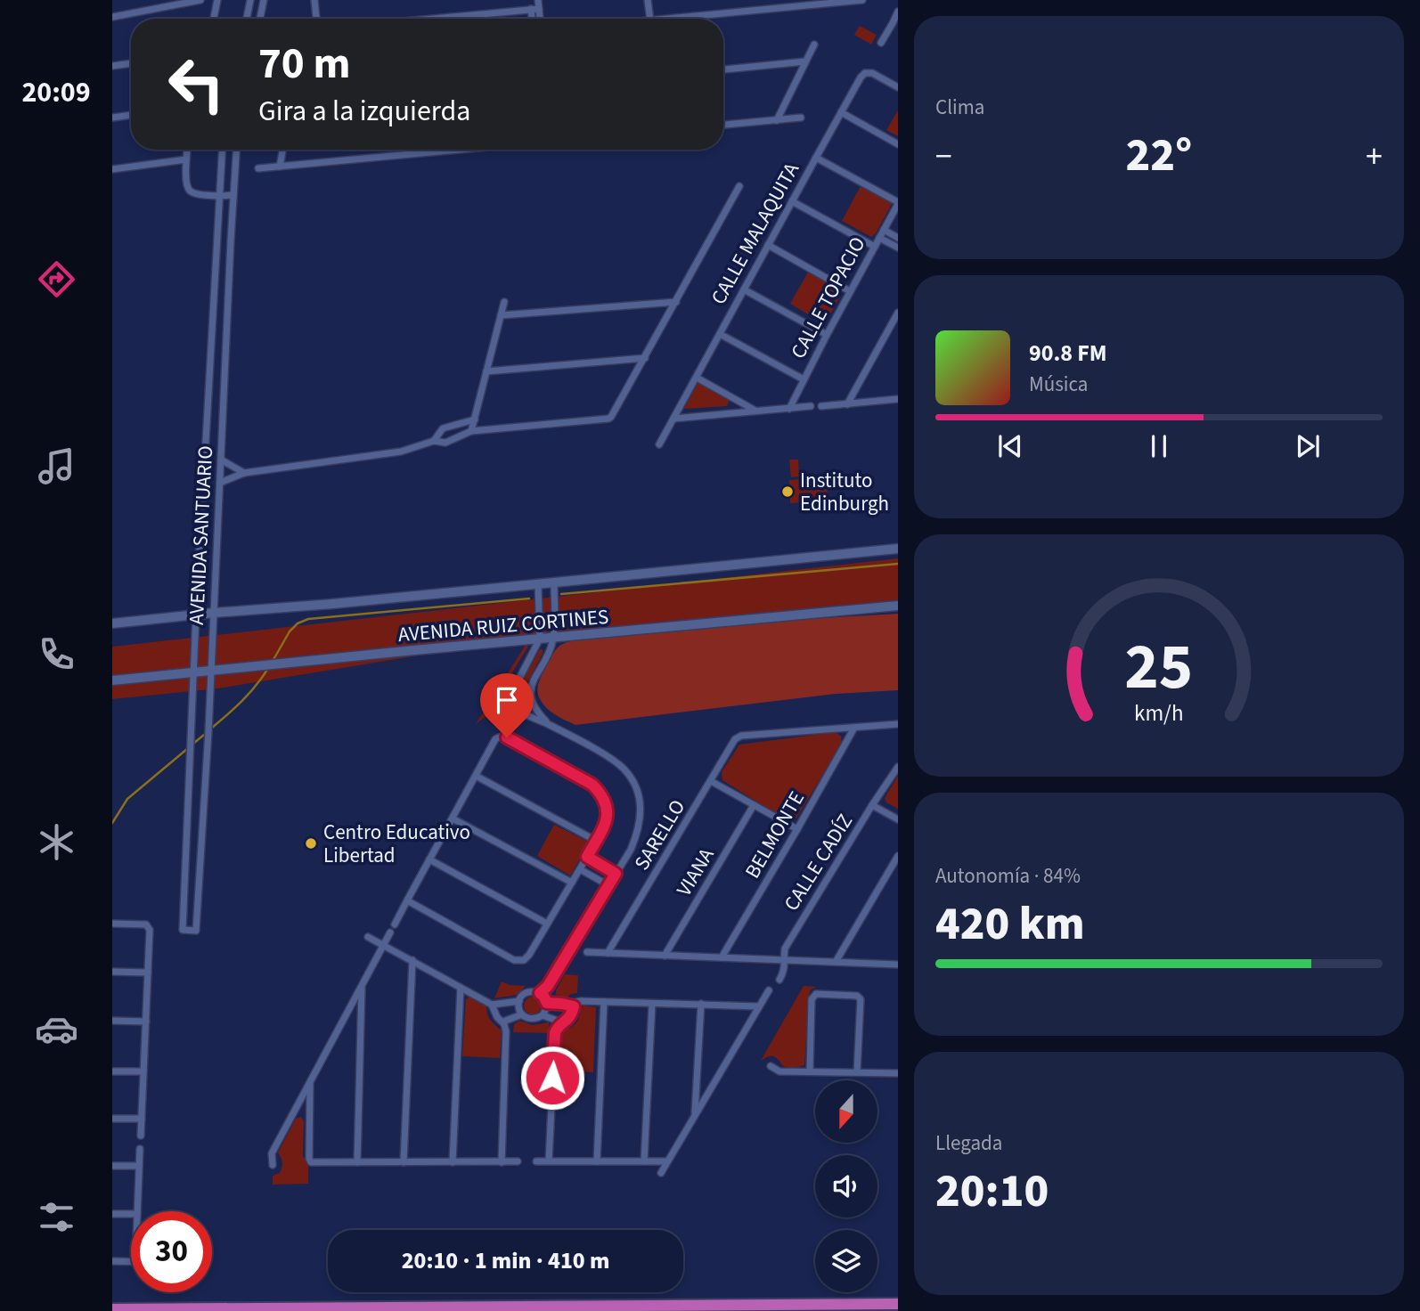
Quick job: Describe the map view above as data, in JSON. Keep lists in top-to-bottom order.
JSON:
{
  "streets": {
    "main road": ["AVENIDA RUIZ CORTINES"],
    "street": [
      "CALLE MALAQUITA",
      "CALLE TOPACIO",
      "AVENIDA SANTUARIO",
      "SARELLO",
      "BELMONTE",
      "CALLE CADÍZ",
      "VIANA"
    ]
  },
  "crossings": [
    ["AVENIDA SANTUARIO", "AVENIDA RUIZ CORTINES"],
    ["SARELLO", "BELMONTE"]
  ],
  "places": ["Instituto Edinburgh", "Centro Educativo Libertad"],
  "north": "bottom",
  "page": {
    "tabs": "20:09",
    "tile": [
      "Clima",
      ["Autonomía · 84%", "420 km"],
      ["Llegada", "20:10"]
    ],
    "turn": ["70 m", "Gira a la izquierda"],
    "heat": ["−", "22°", "+"],
    "song": ["90.8 FM", "Música"],
    "limit": "30",
    "trip": "20:10 · 1 min · 410 m",
    "gauge": ["25", "km/h"]
  }
}
